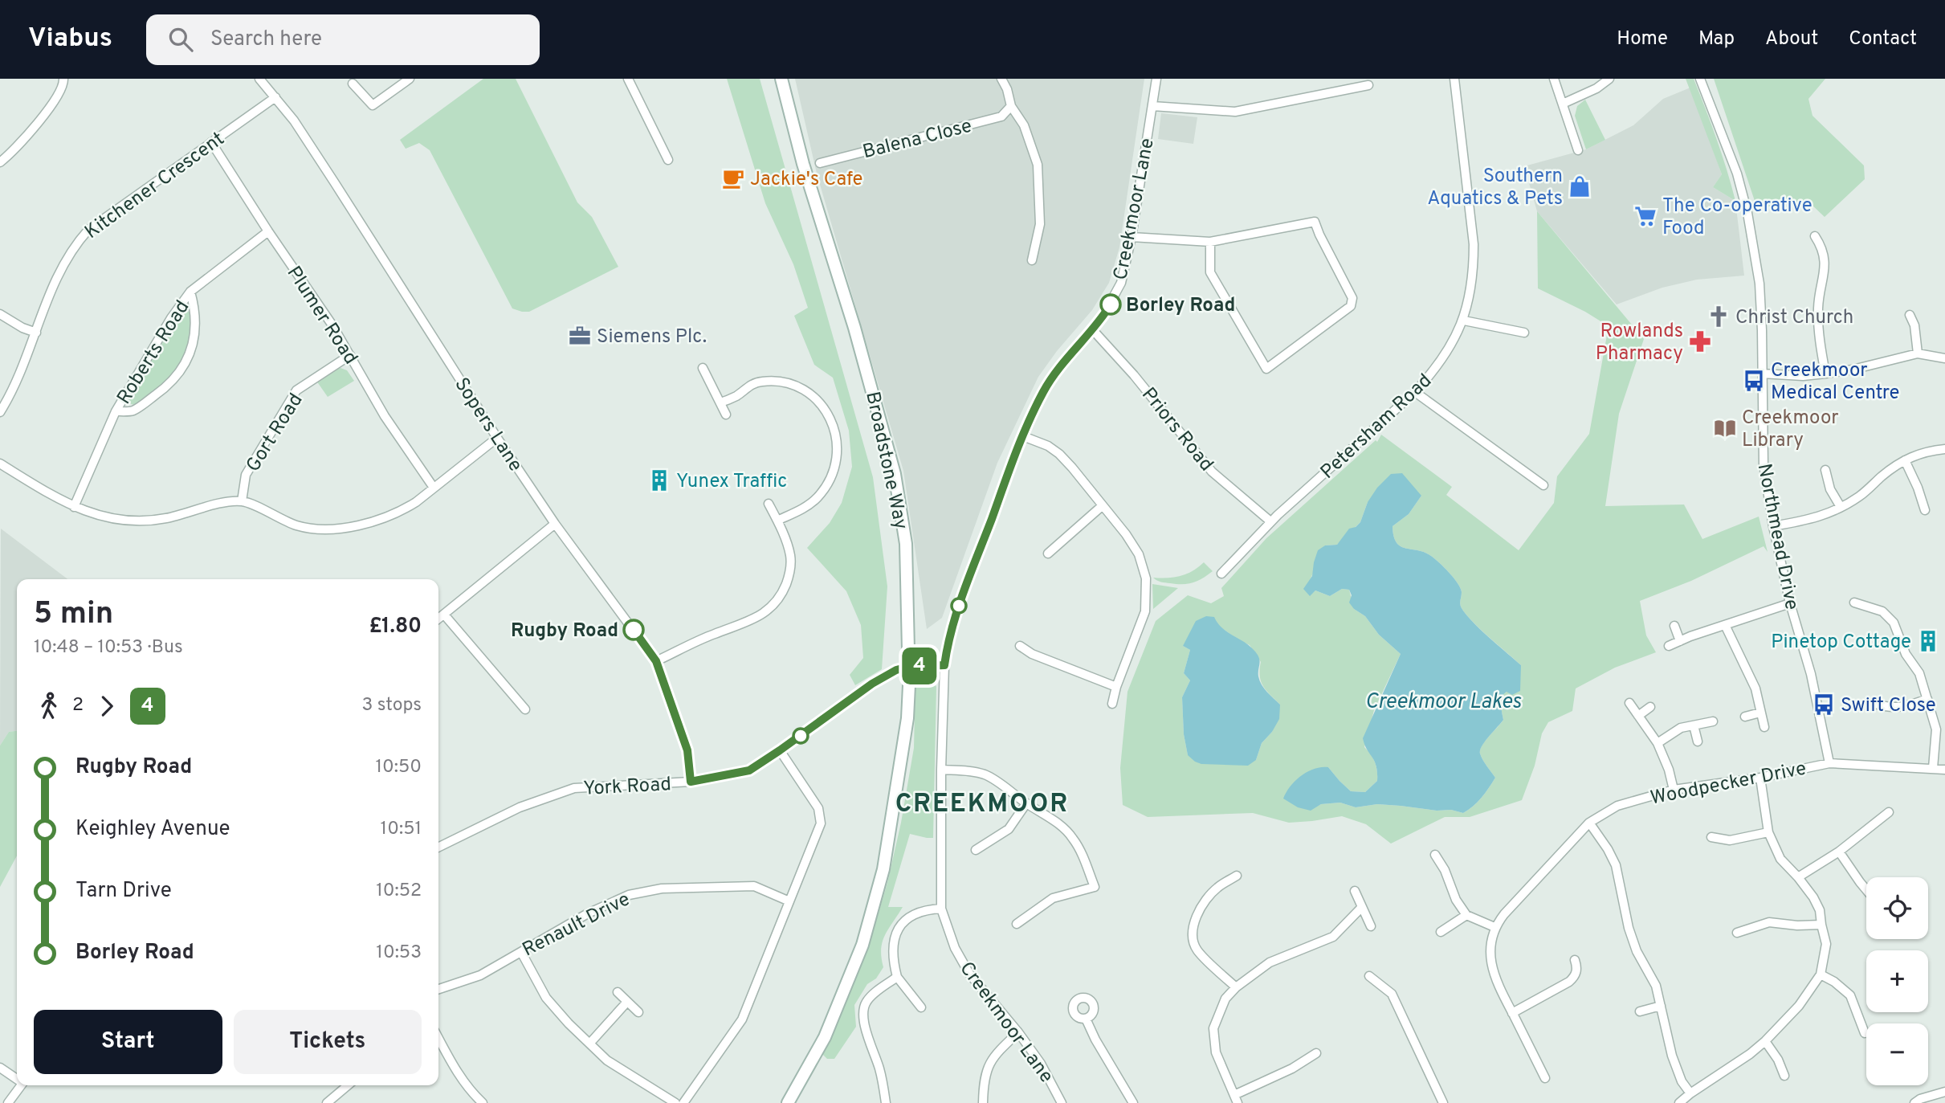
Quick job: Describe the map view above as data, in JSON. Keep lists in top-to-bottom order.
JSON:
{
  "streets": {
    "street": [
      "Balena Close",
      "Kitchener Crescent",
      "Creekmoor Lane",
      "Plumer Road",
      "Roberts Road",
      "Sopers Lane",
      "Petersham Road",
      "Priors Road",
      "Gort Road",
      "Broadstone Way",
      "Northmead Drive",
      "Woodpecker Drive",
      "York Road",
      "Renault Drive"
    ]
  },
  "crossings": [
    ["Kitchener Crescent", "Plumer Road"],
    ["Kitchener Crescent", "Sopers Lane"],
    ["Creekmoor Lane", "Priors Road"],
    ["Plumer Road", "Roberts Road"],
    ["Plumer Road", "Gort Road"],
    ["Sopers Lane", "York Road"],
    ["Petersham Road", "Priors Road"],
    ["Northmead Drive", "Woodpecker Drive"]
  ],
  "districts": ["CREEKMOOR"],
  "water": ["Creekmoor Lakes"],
  "places": {
    "cafe": ["Jackie's Cafe"],
    "shop": ["Southern Aquatics & Pets"],
    "supermarket": ["The Co-operative Food"],
    "other": ["Borley Road", "Rugby Road"],
    "church": ["Christ Church"],
    "office": ["Siemens Plc."],
    "pharmacy": ["Rowlands Pharmacy"],
    "bus stop": ["Creekmoor Medical Centre", "Swift Close"],
    "library": ["Creekmoor Library"],
    "building": ["Yunex Traffic", "Pinetop Cottage"]
  },
  "lines": ["bus line 4"],
  "page": {
    "header": "Viabus",
    "search": "Search here",
    "nav": [
      "Home",
      "Map",
      "About",
      "Contact"
    ],
    "on_map": "4",
    "heading": ["5 min", "10:48 – 10:53 · Bus", "£1.80"],
    "legs": ["2", "4", "3 stops"],
    "list": [
      {
        "name": "Rugby Road",
        "value": "10:50"
      },
      {
        "name": "Keighley Avenue",
        "value": "10:51"
      },
      {
        "name": "Tarn Drive",
        "value": "10:52"
      },
      {
        "name": "Borley Road",
        "value": "10:53"
      }
    ],
    "map_buttons": ["+", "−"],
    "buttons": ["Start", "Tickets"]
  }
}
